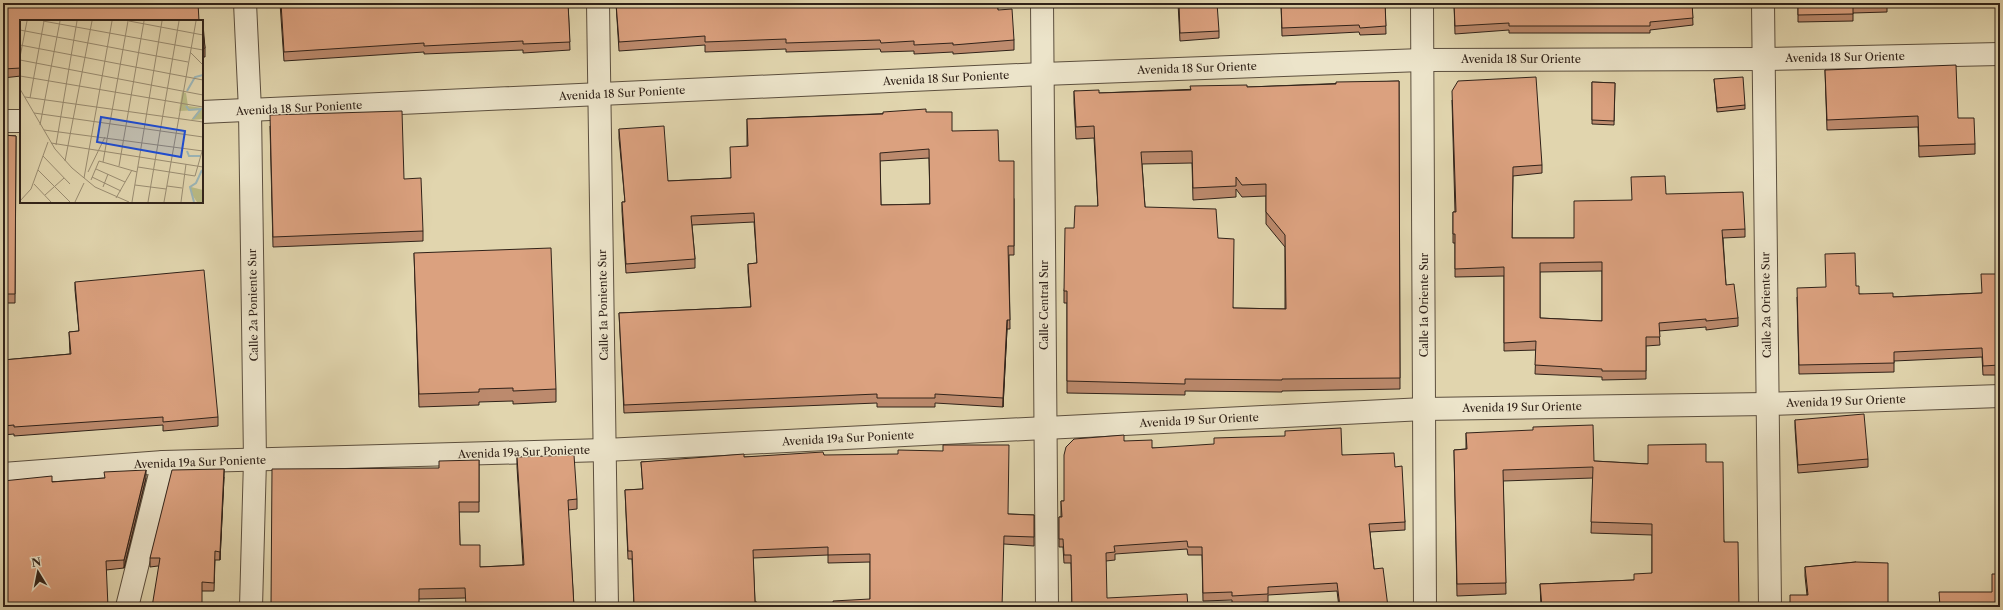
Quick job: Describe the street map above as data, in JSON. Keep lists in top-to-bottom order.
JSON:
{
  "streets": {
    "street": [
      "Avenida 18 Sur Oriente",
      "Avenida 18 Sur Poniente",
      "Calle 2a Poniente Sur",
      "Calle 1a Poniente Sur",
      "Calle Central Sur",
      "Calle 1a Oriente Sur",
      "Calle 2a Oriente Sur",
      "Avenida 19 Sur Oriente",
      "Avenida 19a Sur Poniente"
    ]
  },
  "crossings": [
    ["Avenida 18 Sur Oriente", "Avenida 18 Sur Poniente"],
    ["Avenida 18 Sur Oriente", "Calle Central Sur"],
    ["Avenida 18 Sur Oriente", "Calle 1a Oriente Sur"],
    ["Avenida 18 Sur Oriente", "Calle 2a Oriente Sur"],
    ["Avenida 18 Sur Poniente", "Calle 2a Poniente Sur"],
    ["Avenida 18 Sur Poniente", "Calle 1a Poniente Sur"],
    ["Avenida 18 Sur Poniente", "Calle Central Sur"],
    ["Calle 2a Poniente Sur", "Avenida 19a Sur Poniente"],
    ["Calle 1a Poniente Sur", "Avenida 19a Sur Poniente"],
    ["Calle Central Sur", "Avenida 19 Sur Oriente"],
    ["Calle Central Sur", "Avenida 19a Sur Poniente"],
    ["Calle 1a Oriente Sur", "Avenida 19 Sur Oriente"],
    ["Calle 2a Oriente Sur", "Avenida 19 Sur Oriente"],
    ["Avenida 19 Sur Oriente", "Avenida 19a Sur Poniente"]
  ],
  "north": "top"
}
